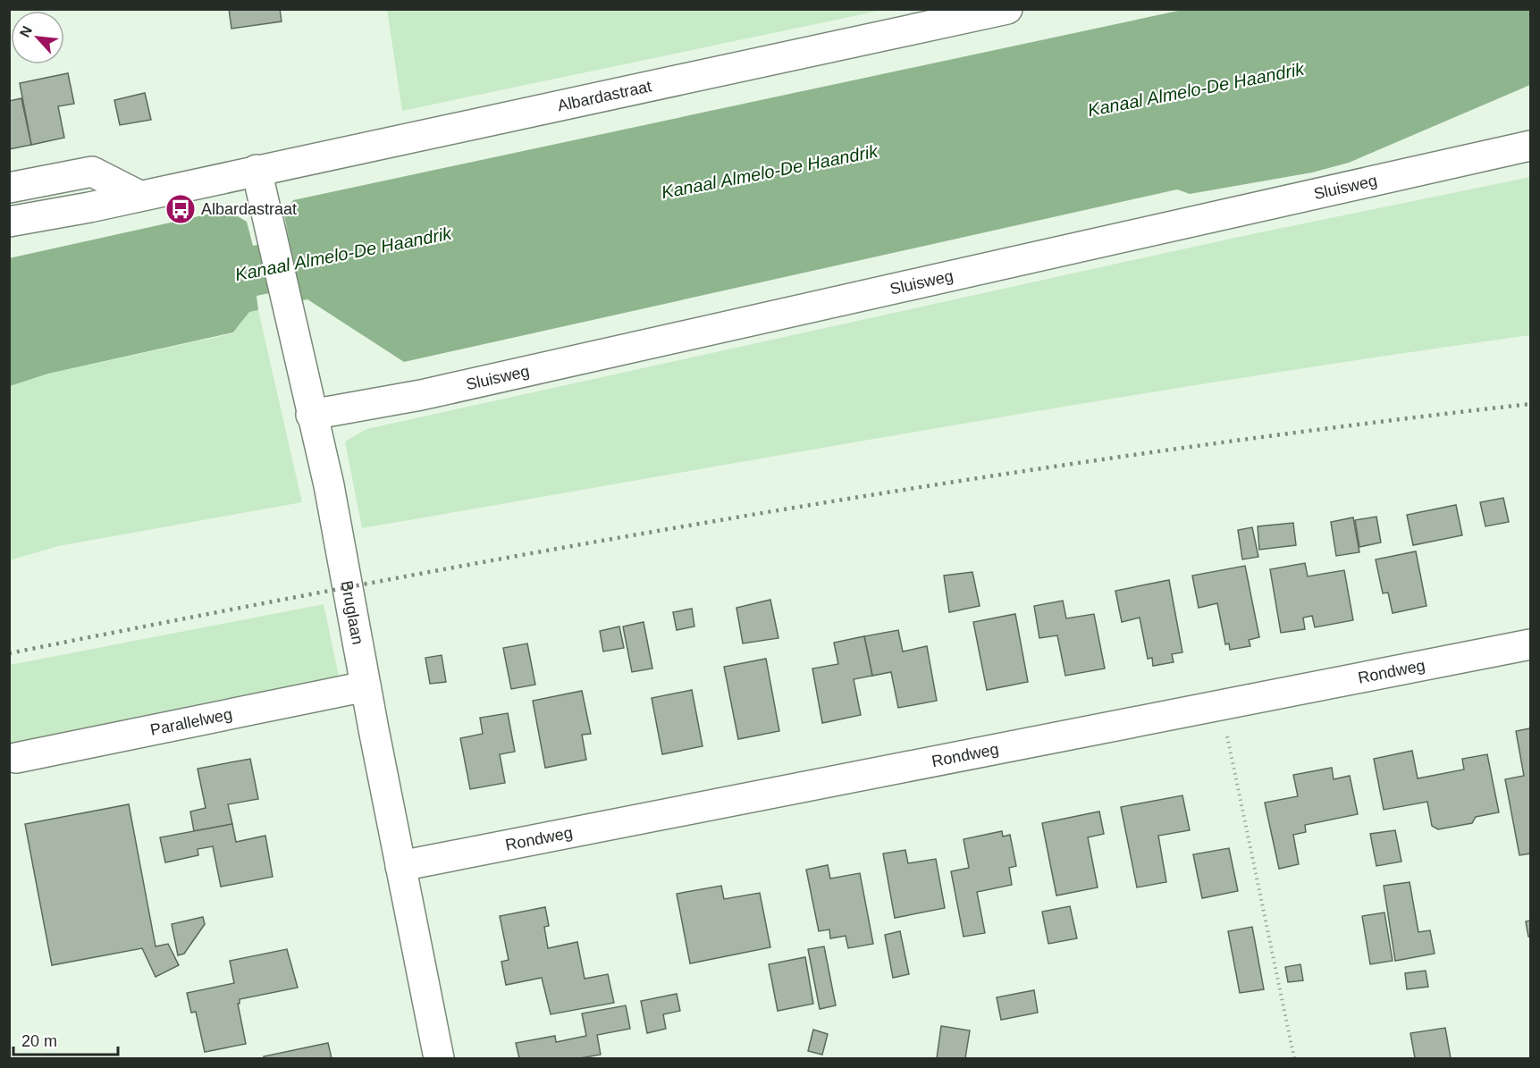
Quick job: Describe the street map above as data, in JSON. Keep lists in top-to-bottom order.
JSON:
{
  "streets": {
    "street": [
      "Albardastraat",
      "Sluisweg",
      "Bruglaan",
      "Rondweg",
      "Parallelweg"
    ]
  },
  "crossings": [
    ["Albardastraat", "Bruglaan"],
    ["Sluisweg", "Bruglaan"],
    ["Bruglaan", "Rondweg"],
    ["Bruglaan", "Parallelweg"]
  ],
  "water": ["Kanaal Almelo-De Haandrik"],
  "places": {
    "bus stop": ["Albardastraat"]
  },
  "scale_bar": "20 m",
  "north": "top left"
}
